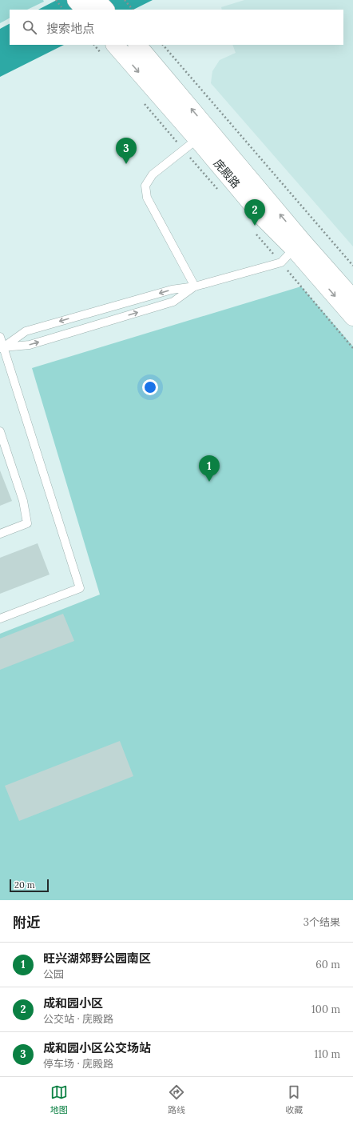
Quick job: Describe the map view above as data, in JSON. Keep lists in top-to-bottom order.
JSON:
{
  "streets": {
    "main road": ["庑殿路"]
  },
  "scale_bar": "20 m",
  "page": {
    "search": "搜索地点",
    "pins": ["3", "2", "1"],
    "scale": "20 m",
    "heading": ["附近", "3个结果"],
    "list": [
      {
        "mark": "1",
        "name": "旺兴湖郊野公园南区",
        "note": "公园",
        "value": "60 m"
      },
      {
        "mark": "2",
        "name": "成和园小区",
        "note": "公交站 · 庑殿路",
        "value": "100 m"
      },
      {
        "mark": "3",
        "name": "成和园小区公交场站",
        "note": "停车场 · 庑殿路",
        "value": "110 m"
      }
    ],
    "nav": ["地图", "路线", "收藏"]
  }
}
